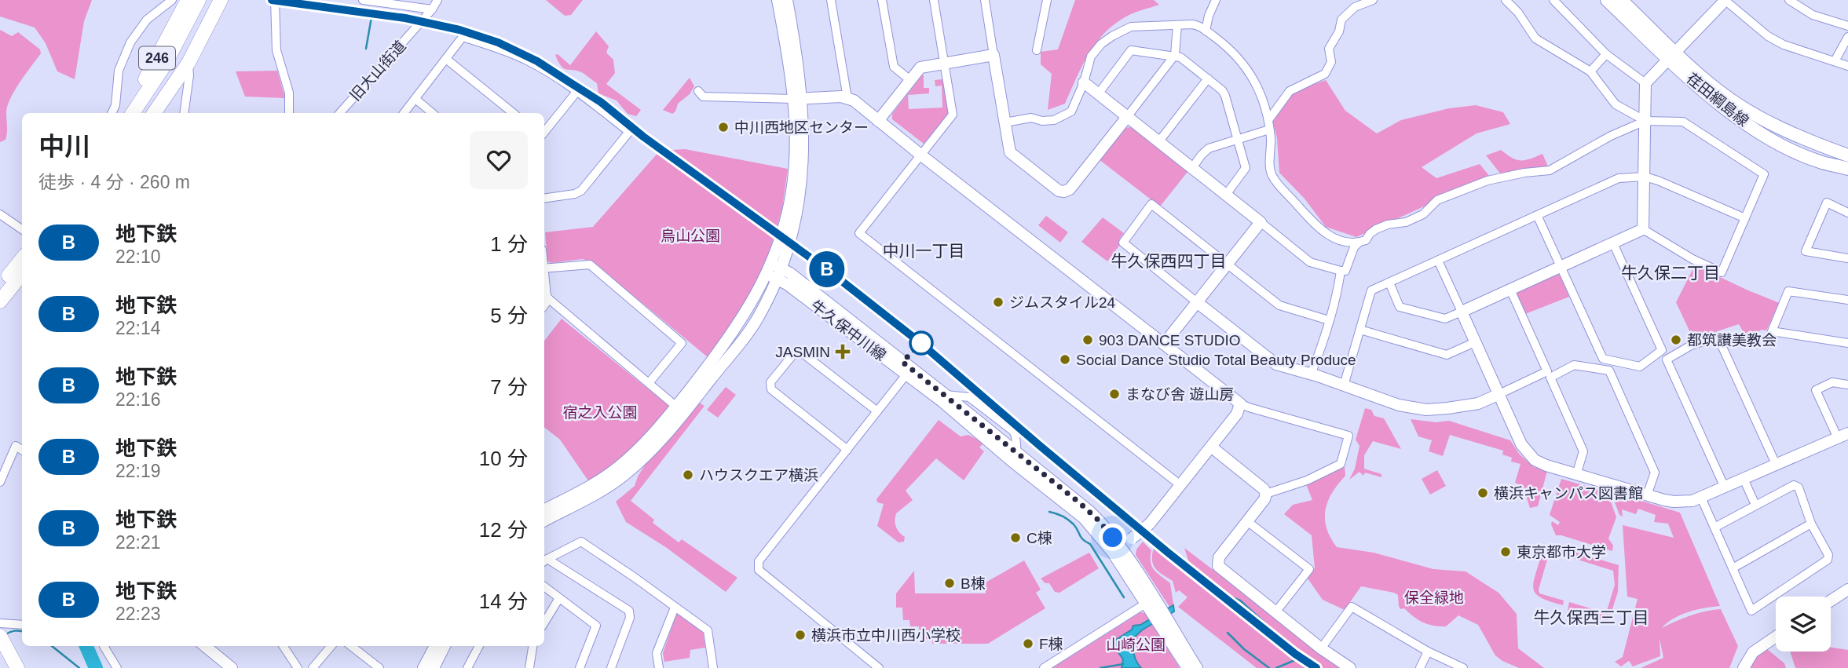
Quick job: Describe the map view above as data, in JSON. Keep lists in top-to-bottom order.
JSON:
{
  "streets": {
    "main road": ["246", "荏田綱島線"],
    "street": ["旧大山街道", "牛久保中川線"]
  },
  "districts": [
    "中川一丁目",
    "牛久保西四丁目",
    "牛久保二丁目",
    "牛久保西三丁目"
  ],
  "parks": [
    "烏山公園",
    "宿之入公園",
    "保全緑地",
    "山崎公園"
  ],
  "places": {
    "other": [
      "中川西地区センター",
      "ジムスタイル24",
      "903 DANCE STUDIO",
      "都筑讃美教会",
      "Social Dance Studio Total Beauty Produce",
      "まなび舎 遊山房",
      "ハウスクエア横浜",
      "横浜キャンパス図書館",
      "C棟",
      "東京都市大学",
      "B棟",
      "横浜市立中川西小学校",
      "F棟"
    ],
    "health": ["JASMIN"]
  },
  "lines": ["metro line B"],
  "page": {
    "on_map": "B",
    "heading": ["中川", "徒歩 · 4 分 · 260 m"],
    "list": [
      {
        "mark": "B",
        "name": "地下鉄",
        "note": "22:10",
        "value": "1 分"
      },
      {
        "mark": "B",
        "name": "地下鉄",
        "note": "22:14",
        "value": "5 分"
      },
      {
        "mark": "B",
        "name": "地下鉄",
        "note": "22:16",
        "value": "7 分"
      },
      {
        "mark": "B",
        "name": "地下鉄",
        "note": "22:19",
        "value": "10 分"
      },
      {
        "mark": "B",
        "name": "地下鉄",
        "note": "22:21",
        "value": "12 分"
      },
      {
        "mark": "B",
        "name": "地下鉄",
        "note": "22:23",
        "value": "14 分"
      }
    ]
  }
}
